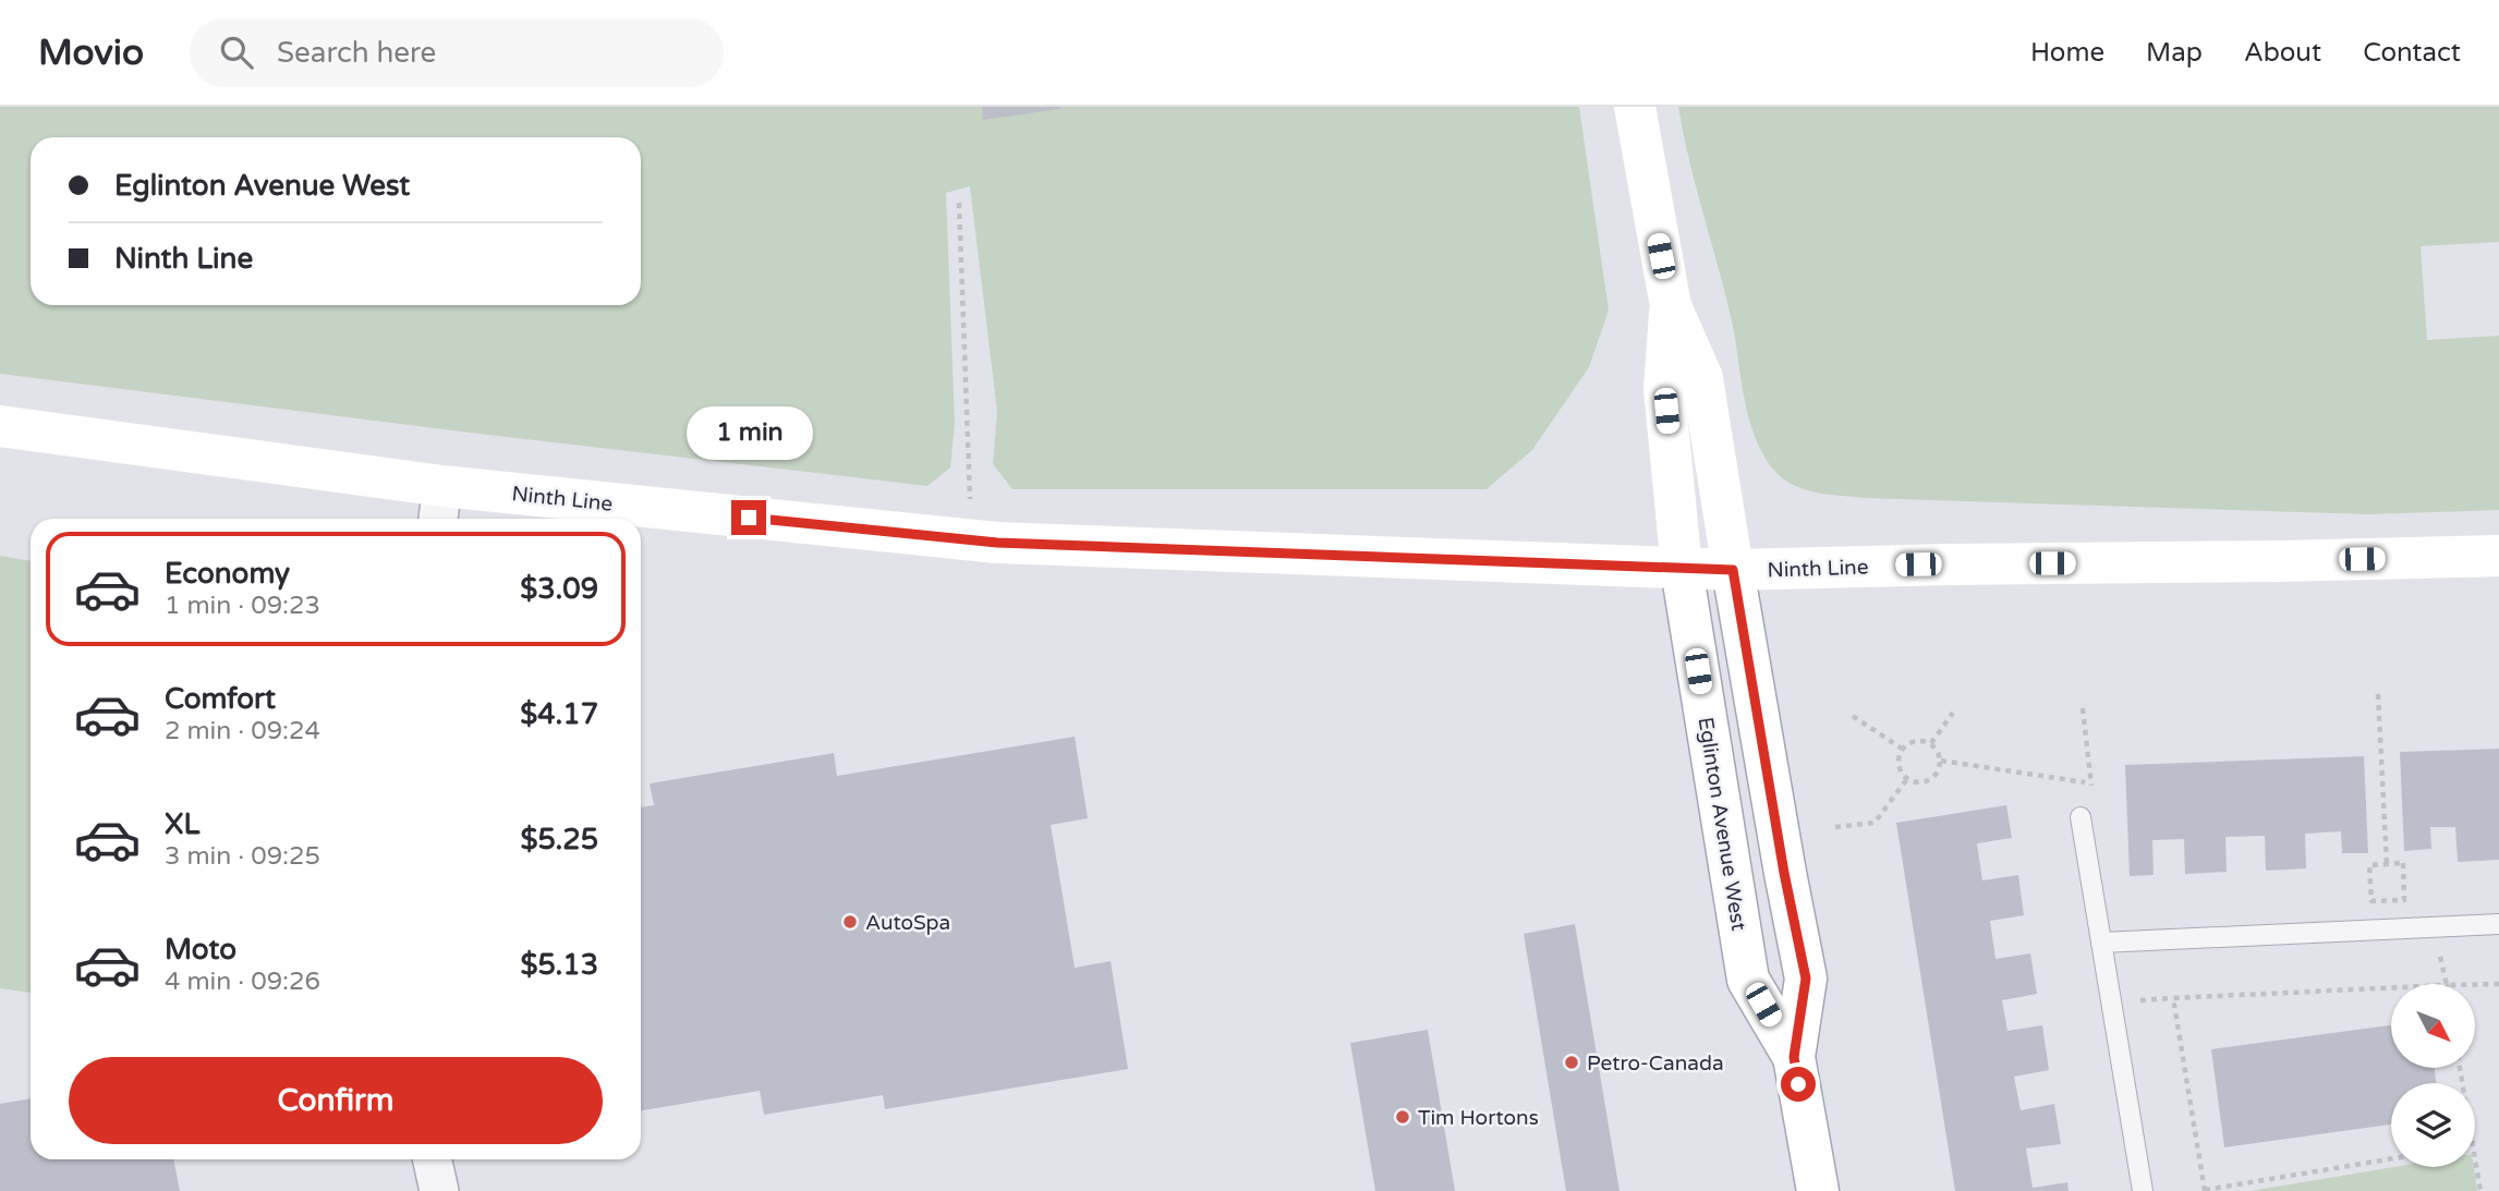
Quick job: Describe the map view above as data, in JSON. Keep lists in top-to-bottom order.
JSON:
{
  "streets": {
    "main road": ["Ninth Line", "Eglinton Avenue West"]
  },
  "crossings": [
    ["Ninth Line", "Eglinton Avenue West"]
  ],
  "places": ["AutoSpa", "Petro-Canada", "Tim Hortons"],
  "north": "bottom right",
  "page": {
    "header": "Movio",
    "search": "Search here",
    "nav": [
      "Home",
      "Map",
      "About",
      "Contact"
    ],
    "banner": ["Eglinton Avenue West", "Ninth Line"],
    "bubble": "1 min",
    "list": [
      {
        "name": "Economy",
        "note": "1 min · 09:23",
        "value": "$3.09"
      },
      {
        "name": "Comfort",
        "note": "2 min · 09:24",
        "value": "$4.17"
      },
      {
        "name": "XL",
        "note": "3 min · 09:25",
        "value": "$5.25"
      },
      {
        "name": "Moto",
        "note": "4 min · 09:26",
        "value": "$5.13"
      }
    ],
    "buttons": "Confirm"
  }
}
